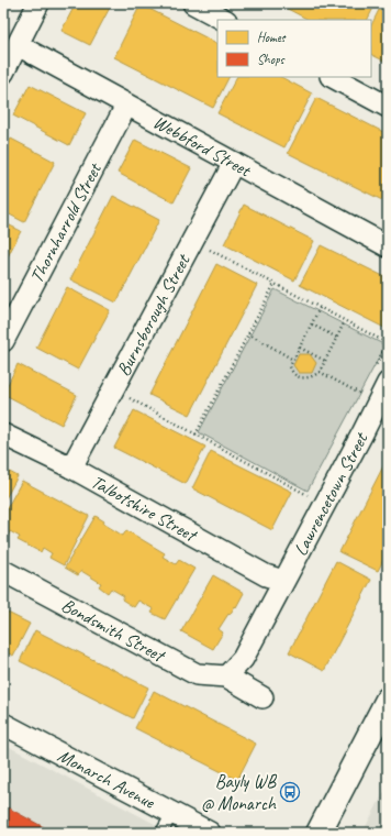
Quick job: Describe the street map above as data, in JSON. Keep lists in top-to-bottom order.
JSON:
{
  "streets": {
    "street": [
      "Webbford Street",
      "Thornharrold Street",
      "Burnsborough Street",
      "Lawrencetown Street",
      "Talbotshire Street",
      "Bondsmith Street",
      "Monarch Avenue"
    ]
  },
  "crossings": [
    ["Webbford Street", "Thornharrold Street"],
    ["Webbford Street", "Burnsborough Street"],
    ["Burnsborough Street", "Talbotshire Street"],
    ["Lawrencetown Street", "Talbotshire Street"]
  ],
  "places": {
    "bus stop": ["Bayly WB @ Monarch"]
  },
  "legend": ["Homes", "Shops"]
}
